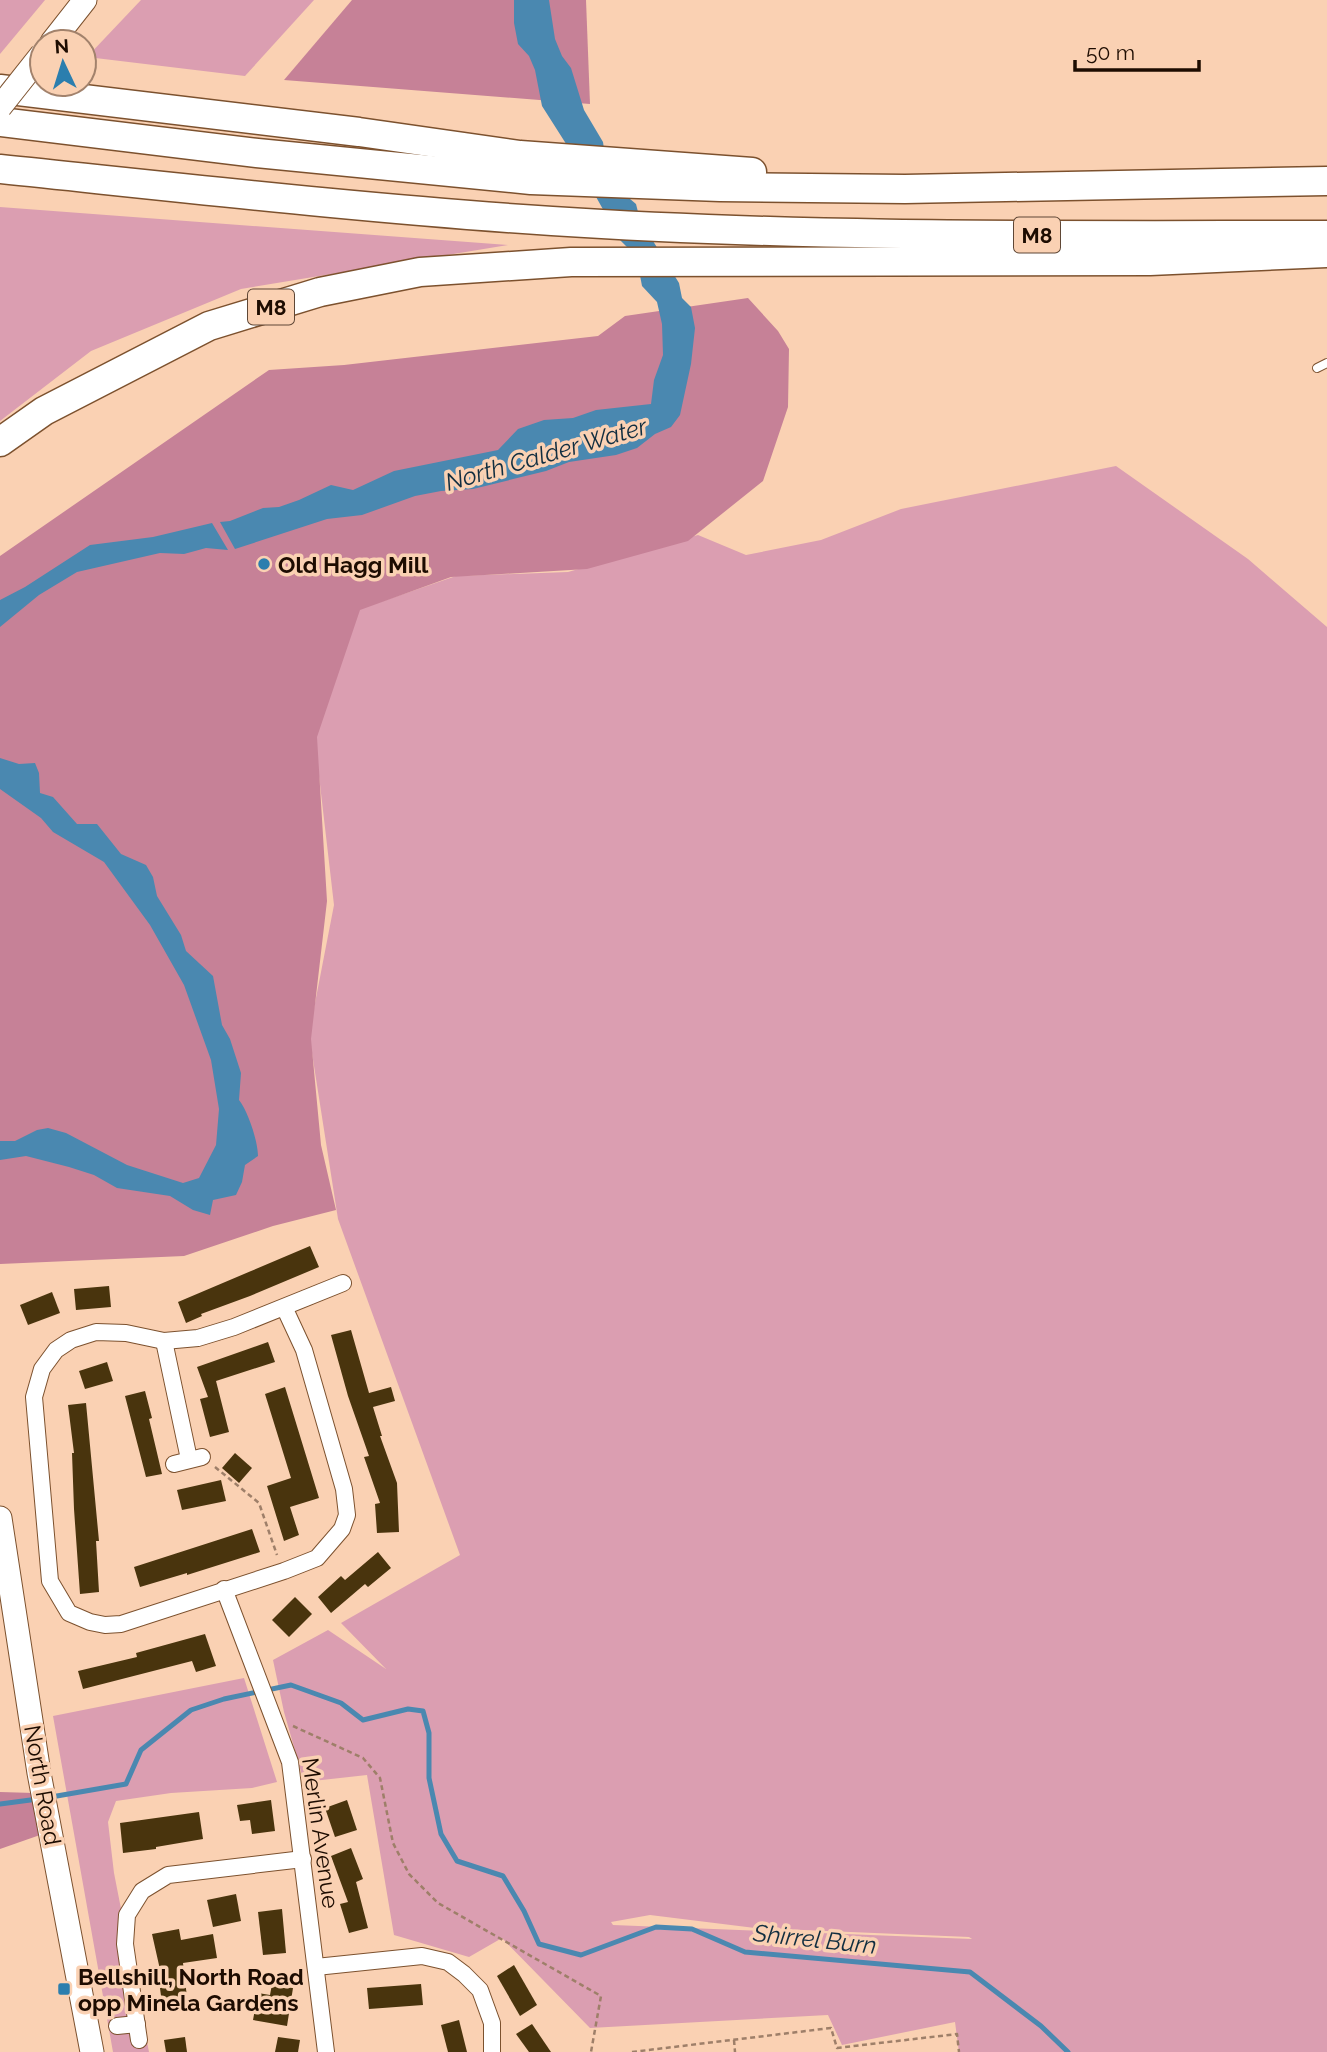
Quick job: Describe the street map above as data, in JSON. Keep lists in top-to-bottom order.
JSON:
{
  "streets": {
    "highway": ["M8"],
    "main road": ["North Road"],
    "street": ["Merlin Avenue"]
  },
  "water": ["North Calder Water", "Shirrel Burn"],
  "places": {
    "other": ["Old Hagg Mill"],
    "transit": ["Bellshill, North Road opp Minela Gardens"]
  },
  "scale_bar": "50 m",
  "north": "top"
}
